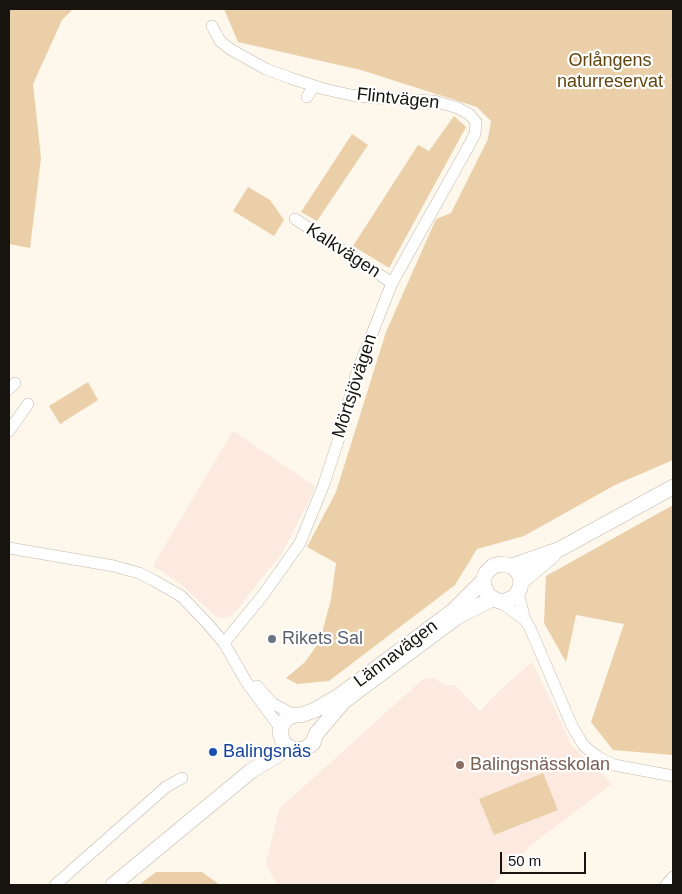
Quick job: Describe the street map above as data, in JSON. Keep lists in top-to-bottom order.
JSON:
{
  "streets": {
    "main road": ["Lännavägen"],
    "street": ["Flintvägen", "Kalkvägen", "Mörtsjövägen"]
  },
  "crossings": [
    ["Flintvägen", "Mörtsjövägen"],
    ["Kalkvägen", "Mörtsjövägen"]
  ],
  "parks": ["Orlångens naturreservat"],
  "places": ["Rikets Sal", "Balingsnäs", "Balingsnässkolan"],
  "scale_bar": "50 m"
}
